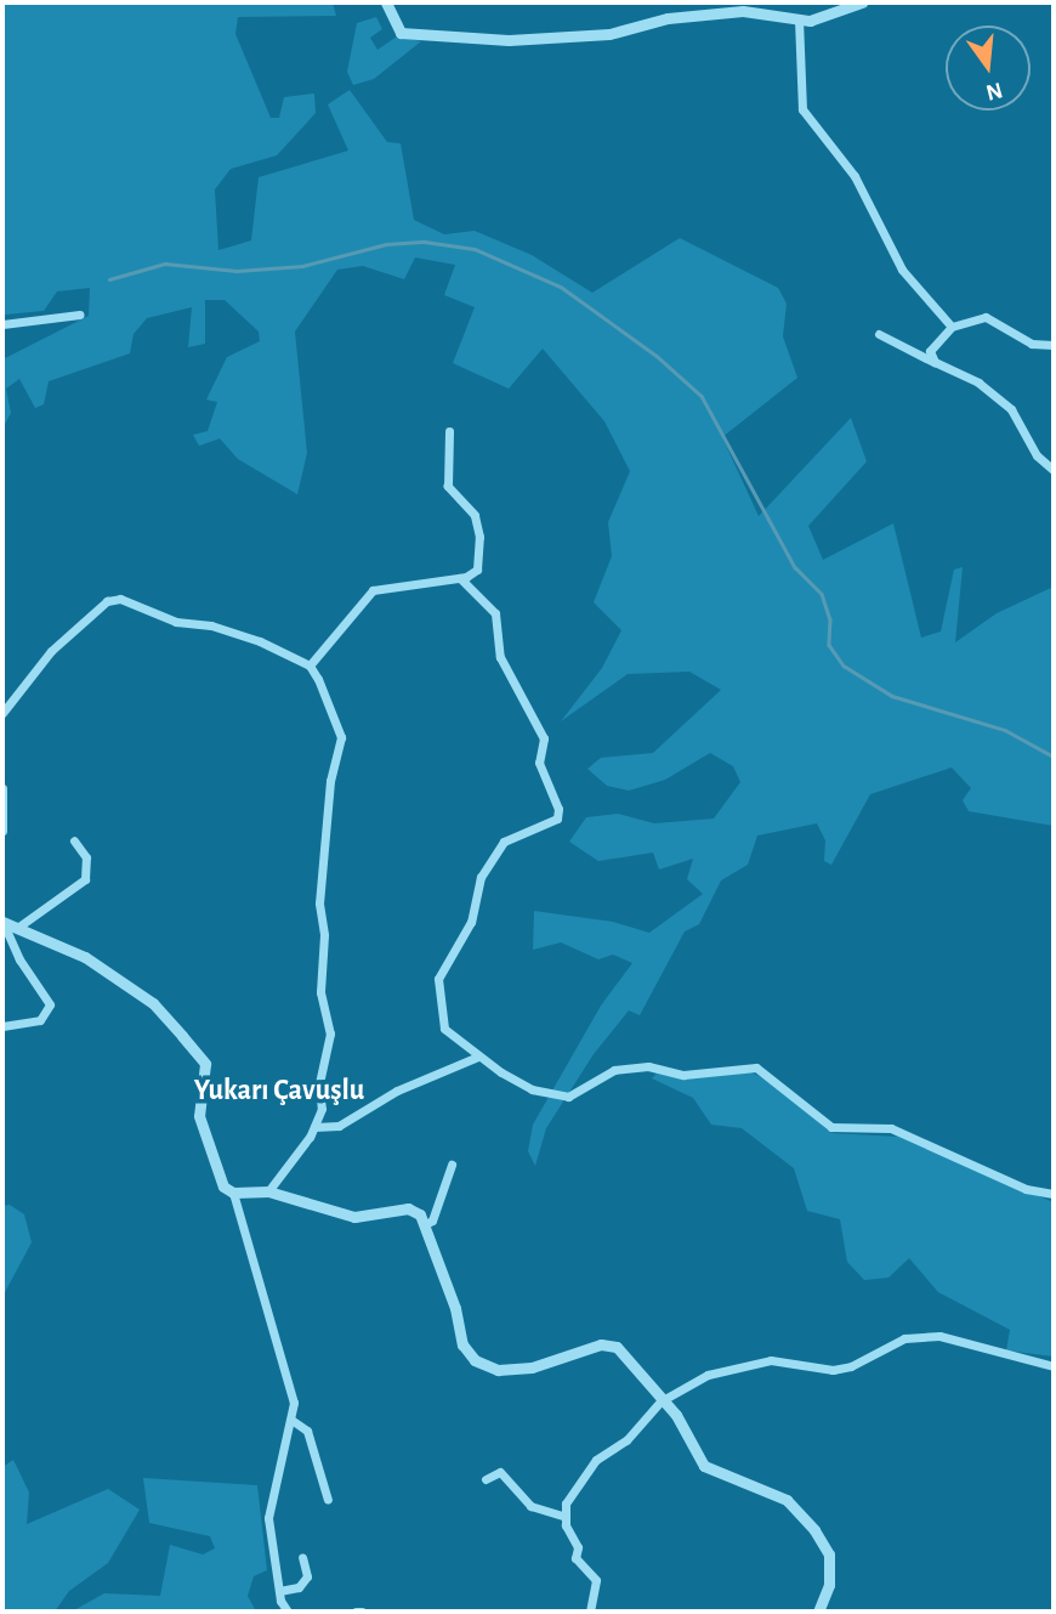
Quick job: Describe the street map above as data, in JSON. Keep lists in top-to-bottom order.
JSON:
{
  "districts": ["Yukarı Çavuşlu"],
  "north": "bottom"
}
